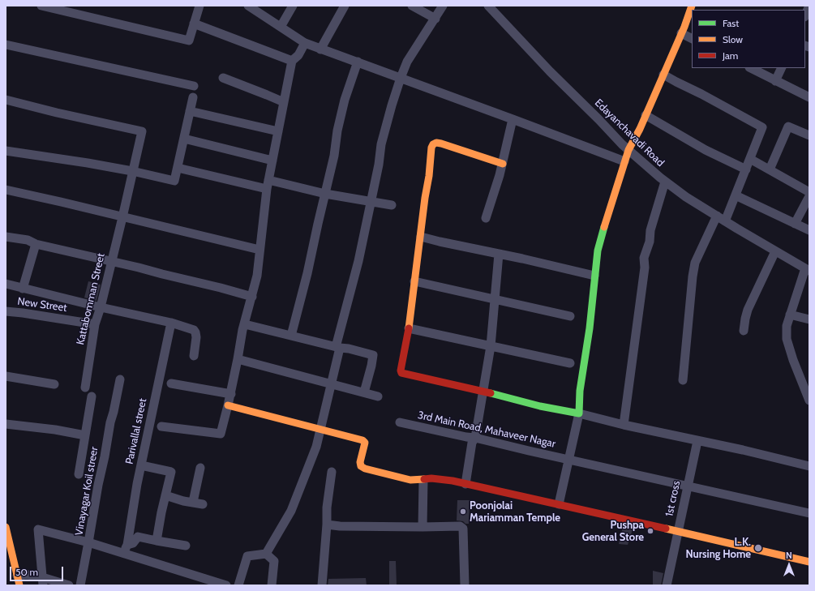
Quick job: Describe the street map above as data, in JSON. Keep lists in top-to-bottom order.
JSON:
{
  "streets": {
    "street": [
      "Edayanchavadi Road",
      "Kattabomman Street",
      "New Street",
      "3rd Main Road, Mahaveer Nagar",
      "Parivallal street",
      "Vinayagar Koil streer",
      "1st cross"
    ]
  },
  "crossings": [
    ["Kattabomman Street", "New Street"],
    ["3rd Main Road, Mahaveer Nagar", "1st cross"],
    ["Parivallal street", "Vinayagar Koil streer"]
  ],
  "places": ["Poonjolai Mariamman Temple", "Pushpa General Store", "L.K. Nursing Home"],
  "legend": ["Fast", "Slow", "Jam"],
  "scale_bar": "50 m",
  "north": "top"
}
